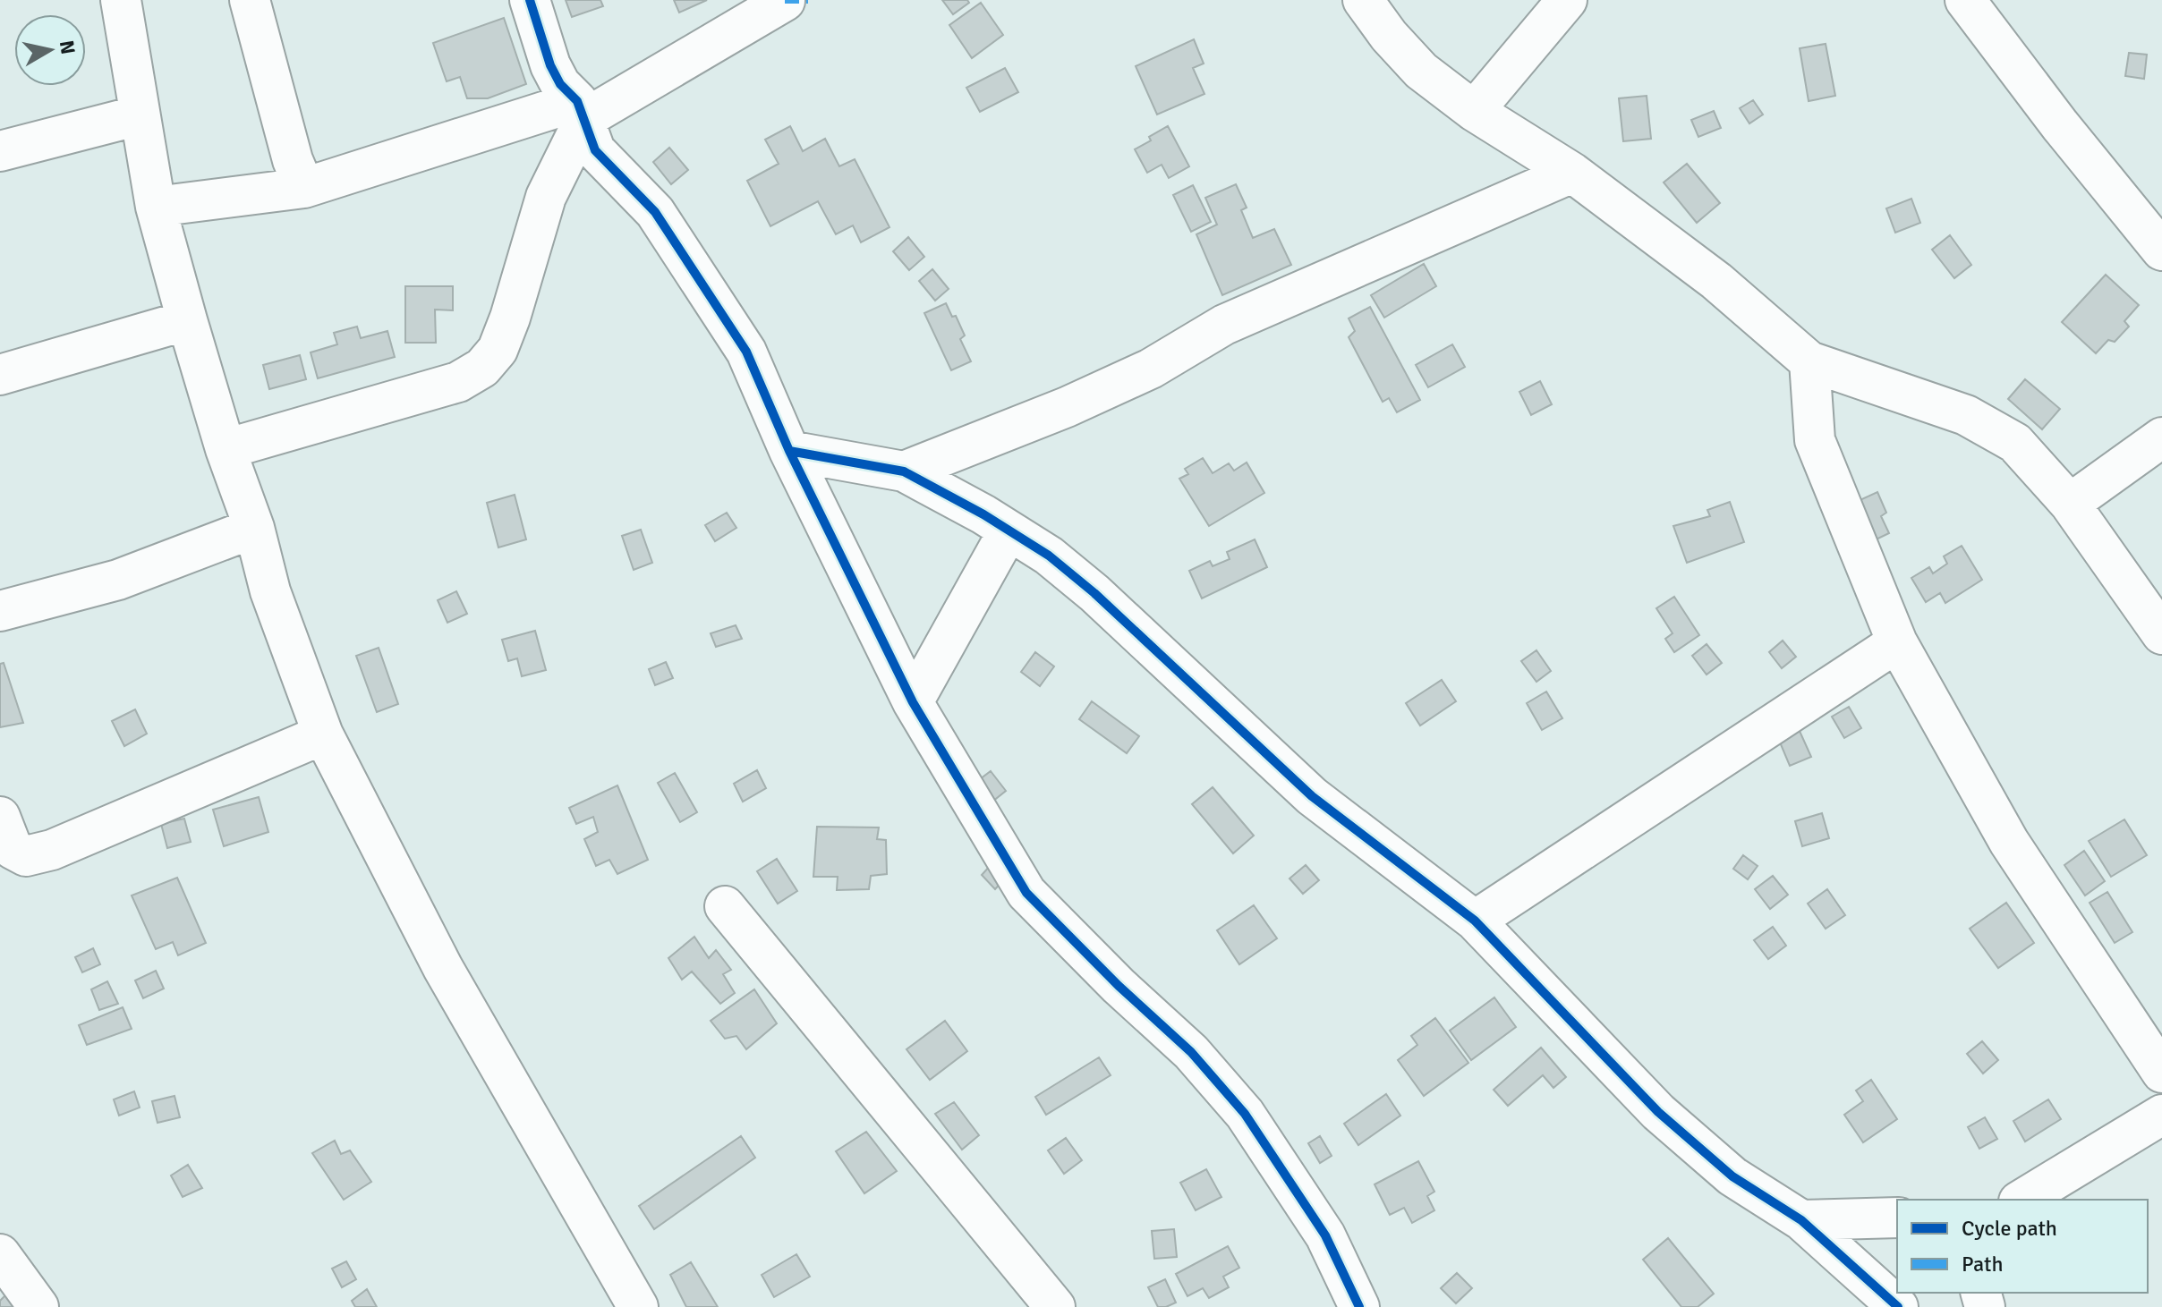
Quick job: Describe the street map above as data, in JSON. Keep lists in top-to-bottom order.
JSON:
{
  "legend": ["Cycle path", "Path"],
  "north": "right"
}
